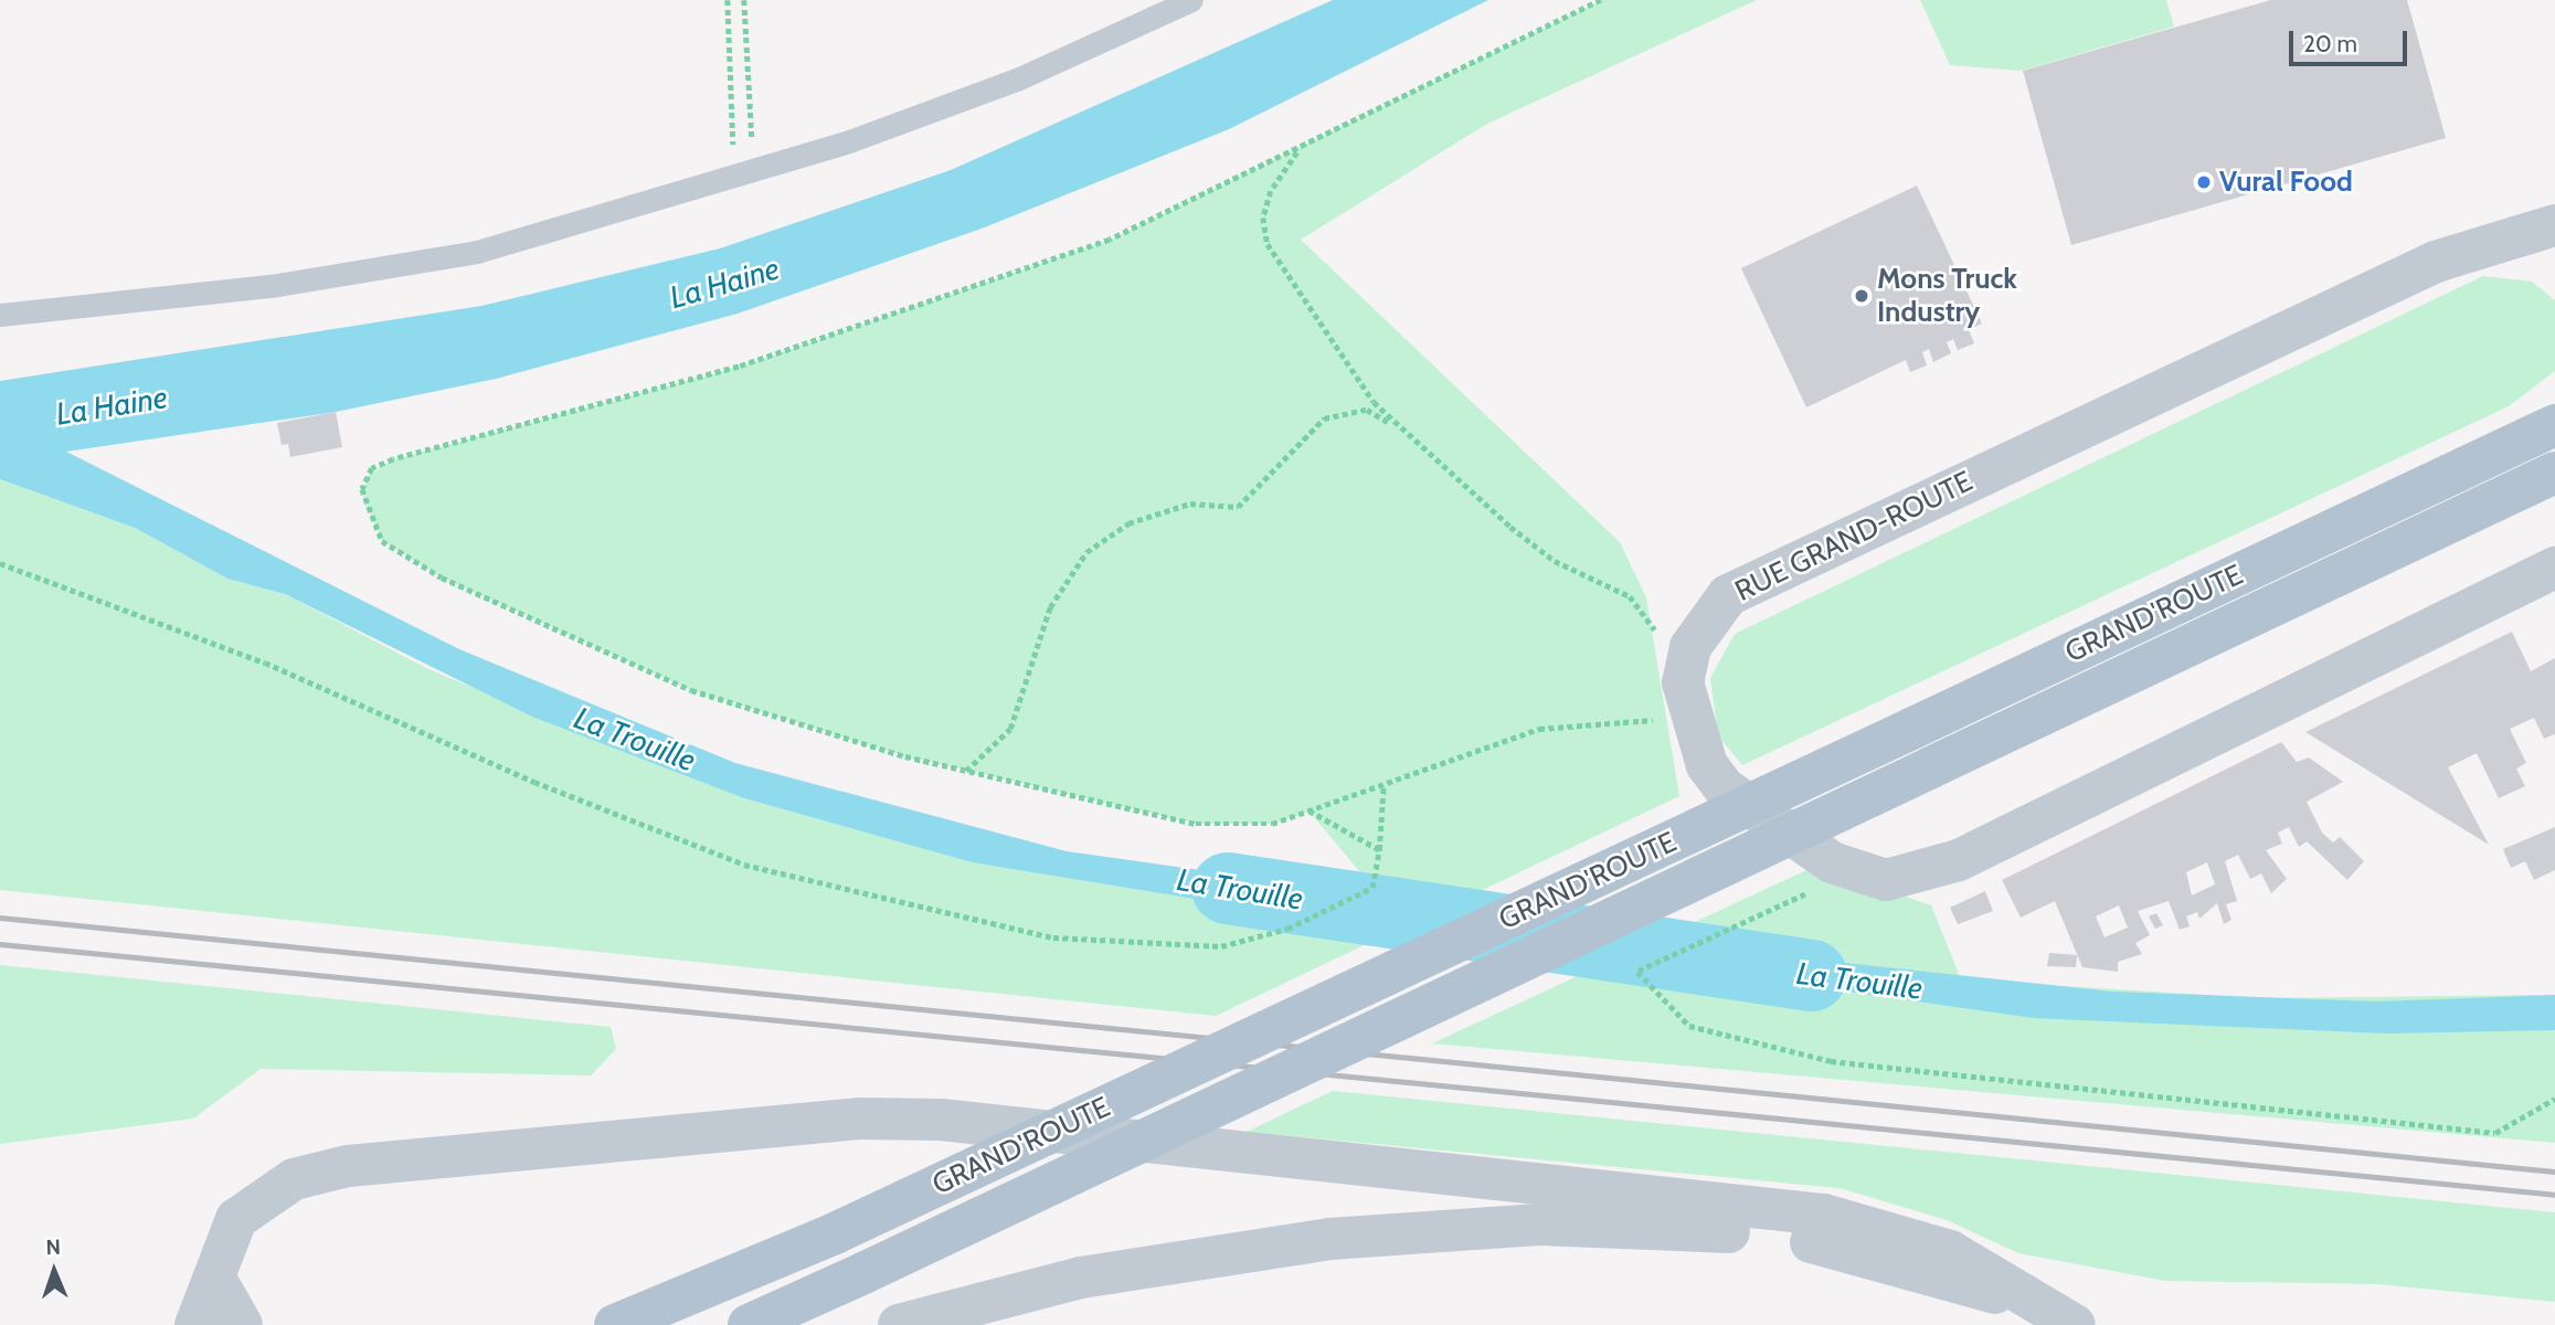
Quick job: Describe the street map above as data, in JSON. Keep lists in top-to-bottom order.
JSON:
{
  "streets": {
    "main road": ["GRAND'ROUTE"],
    "street": ["RUE GRAND-ROUTE"]
  },
  "water": ["La Haine", "La Trouille"],
  "places": ["Vural Food", "Mons Truck Industry"],
  "scale_bar": "20 m",
  "north": "top"
}
